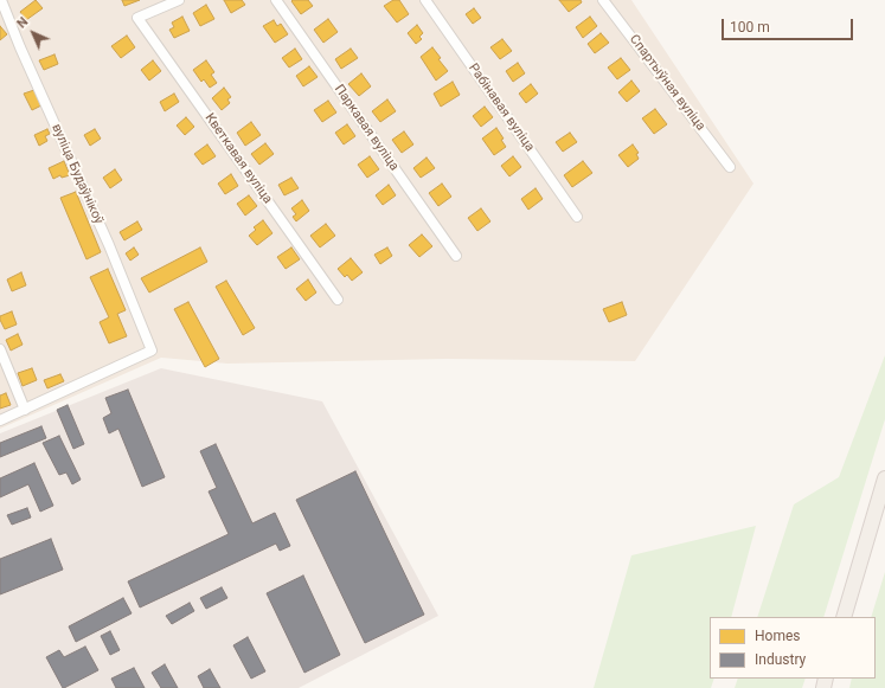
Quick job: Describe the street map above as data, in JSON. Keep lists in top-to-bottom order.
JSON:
{
  "streets": {
    "street": [
      "Спартыўная вуліца",
      "Рабінавая вуліца",
      "Паркавая вуліца",
      "Кветкавая вуліца",
      "вуліца Будаўнікоў"
    ]
  },
  "legend": ["Homes", "Industry"],
  "scale_bar": "100 m",
  "north": "top left"
}
